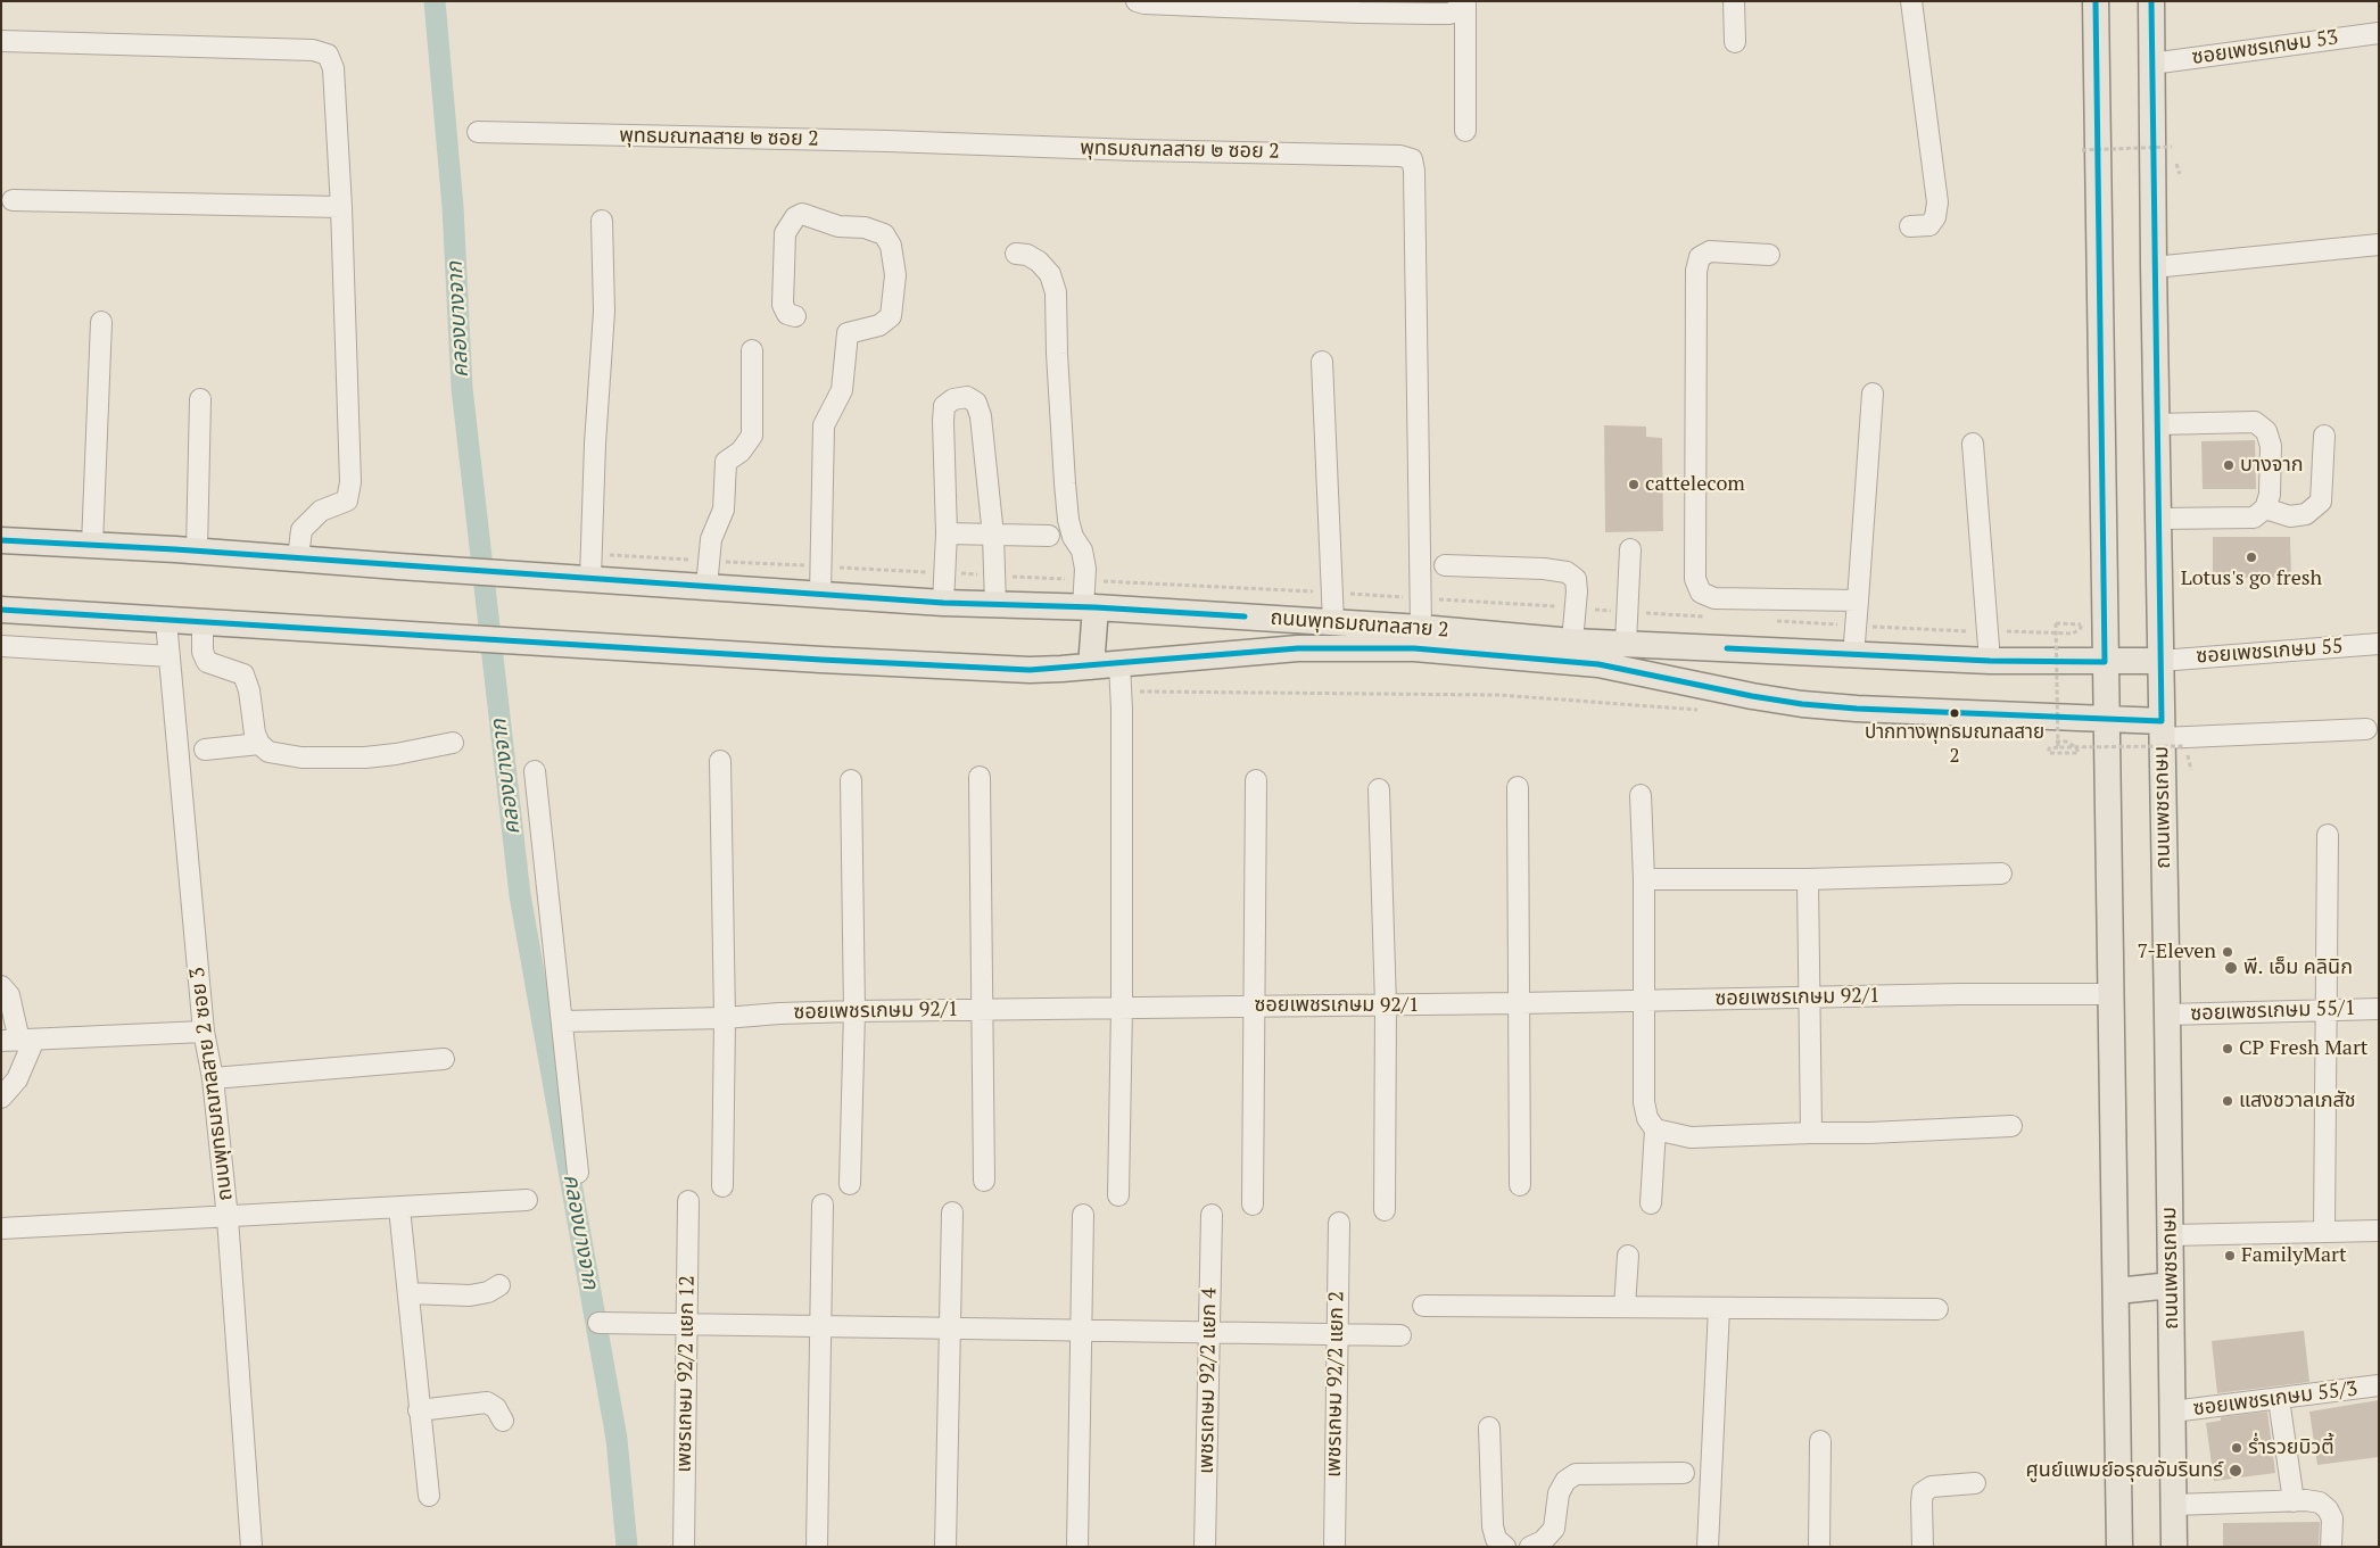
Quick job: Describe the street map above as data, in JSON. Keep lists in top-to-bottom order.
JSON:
{
  "streets": {
    "main road": ["ถนนพุทธมณฑลสาย 2", "ถนนเพชรเกษม"],
    "street": [
      "ซอยเพชรเกษม 53",
      "พุทธมณฑลสาย ๒ ซอย 2",
      "ซอยเพชรเกษม 55",
      "ซอยเพชรเกษม 92/1",
      "ซอยเพชรเกษม 55/1",
      "ถนนพุทธมณฑลสาย 2 ซอย 3",
      "เพชรเกษม 92/2 แยก 12",
      "เพชรเกษม 92/2 แยก 4",
      "เพชรเกษม 92/2 แยก 2",
      "ซอยเพชรเกษม 55/3"
    ]
  },
  "crossings": [
    ["ซอยเพชรเกษม 53", "ถนนเพชรเกษม"],
    ["พุทธมณฑลสาย ๒ ซอย 2", "ถนนพุทธมณฑลสาย 2"],
    ["ถนนพุทธมณฑลสาย 2", "ซอยเพชรเกษม 55"],
    ["ถนนพุทธมณฑลสาย 2", "ถนนเพชรเกษม"],
    ["ถนนพุทธมณฑลสาย 2", "ถนนพุทธมณฑลสาย 2 ซอย 3"],
    ["ซอยเพชรเกษม 55", "ถนนเพชรเกษม"],
    ["ถนนเพชรเกษม", "ซอยเพชรเกษม 55/1"],
    ["ถนนเพชรเกษม", "ซอยเพชรเกษม 55/3"]
  ],
  "water": ["คลองบางจาก"],
  "places": [
    "บางจาก",
    "cattelecom",
    "Lotus's go fresh",
    "ปากทางพุทธมณฑลสาย 2",
    "7-Eleven",
    "พี. เอ็ม คลินิก",
    "CP Fresh Mart",
    "แสงชวาลเภสัช",
    "FamilyMart",
    "ร่ำรวยบิวตี้",
    "ศูนย์แพมย์อรุณอัมรินทร์"
  ]
}
